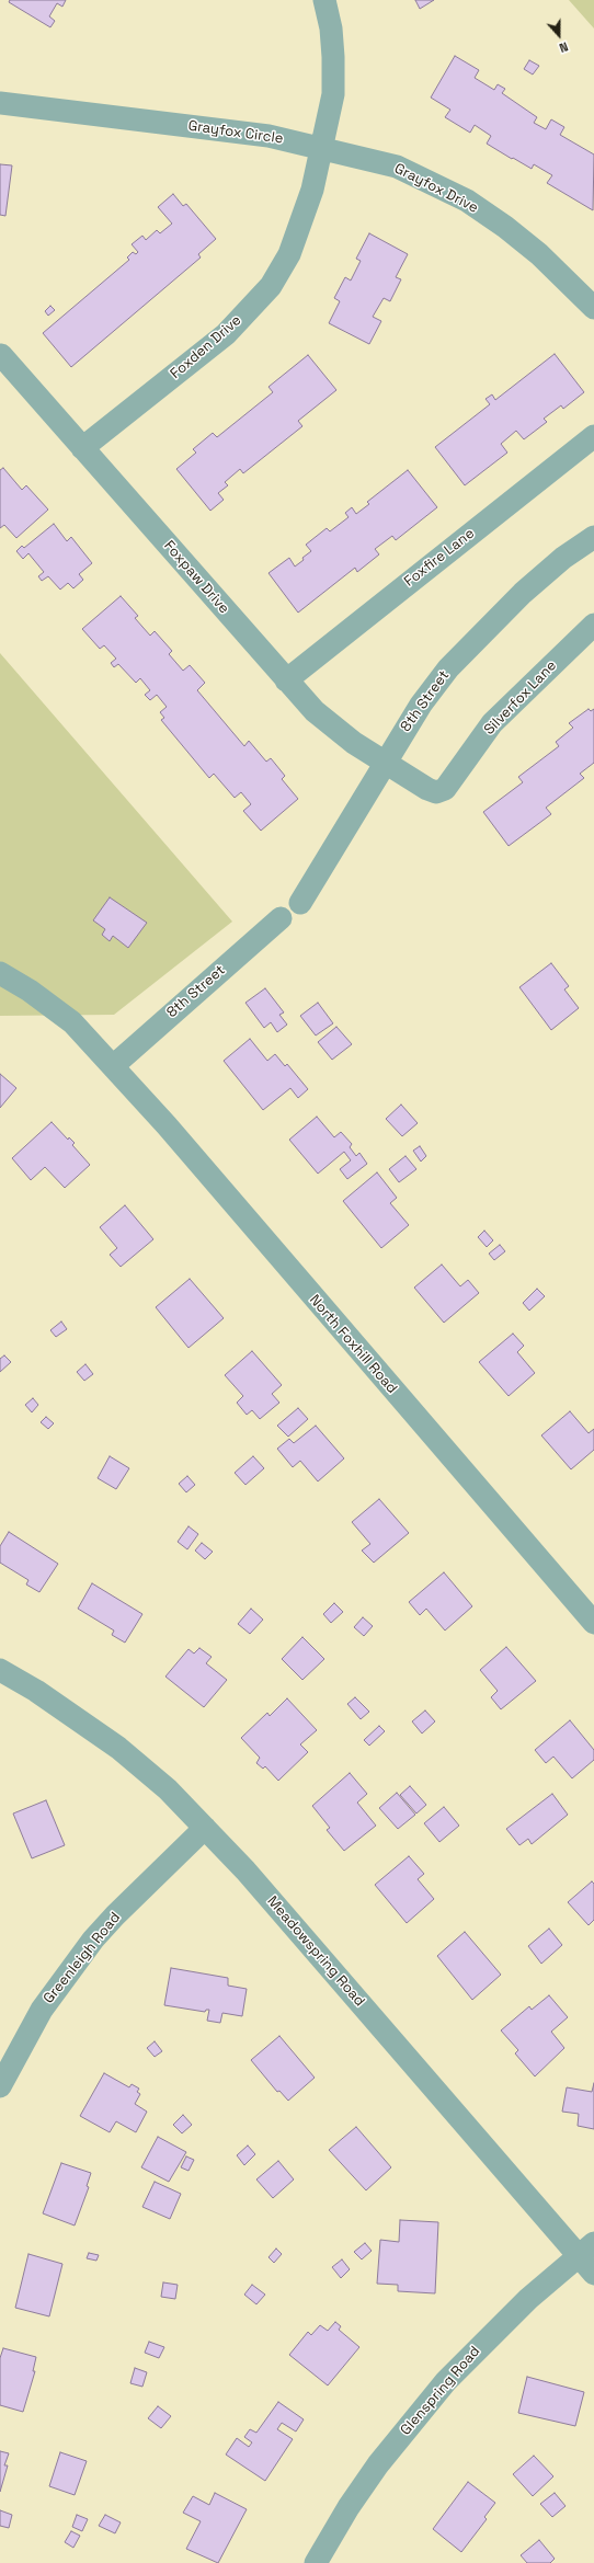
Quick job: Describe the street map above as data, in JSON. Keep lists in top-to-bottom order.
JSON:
{
  "streets": {
    "street": [
      "Grayfox Circle",
      "Grayfox Drive",
      "Foxden Drive",
      "Foxfire Lane",
      "Foxpaw Drive",
      "Silverfox Lane",
      "8th Street",
      "North Foxhill Road",
      "Meadowspring Road",
      "Greenleigh Road",
      "Glenspring Road"
    ]
  },
  "crossings": [
    ["Grayfox Circle", "Grayfox Drive"],
    ["Grayfox Circle", "Foxden Drive"],
    ["Grayfox Drive", "Foxden Drive"],
    ["Foxden Drive", "Foxpaw Drive"],
    ["Foxfire Lane", "Foxpaw Drive"],
    ["Foxpaw Drive", "Silverfox Lane"],
    ["Foxpaw Drive", "8th Street"],
    ["8th Street", "North Foxhill Road"],
    ["Meadowspring Road", "Greenleigh Road"],
    ["Meadowspring Road", "Glenspring Road"]
  ],
  "north": "bottom"
}
